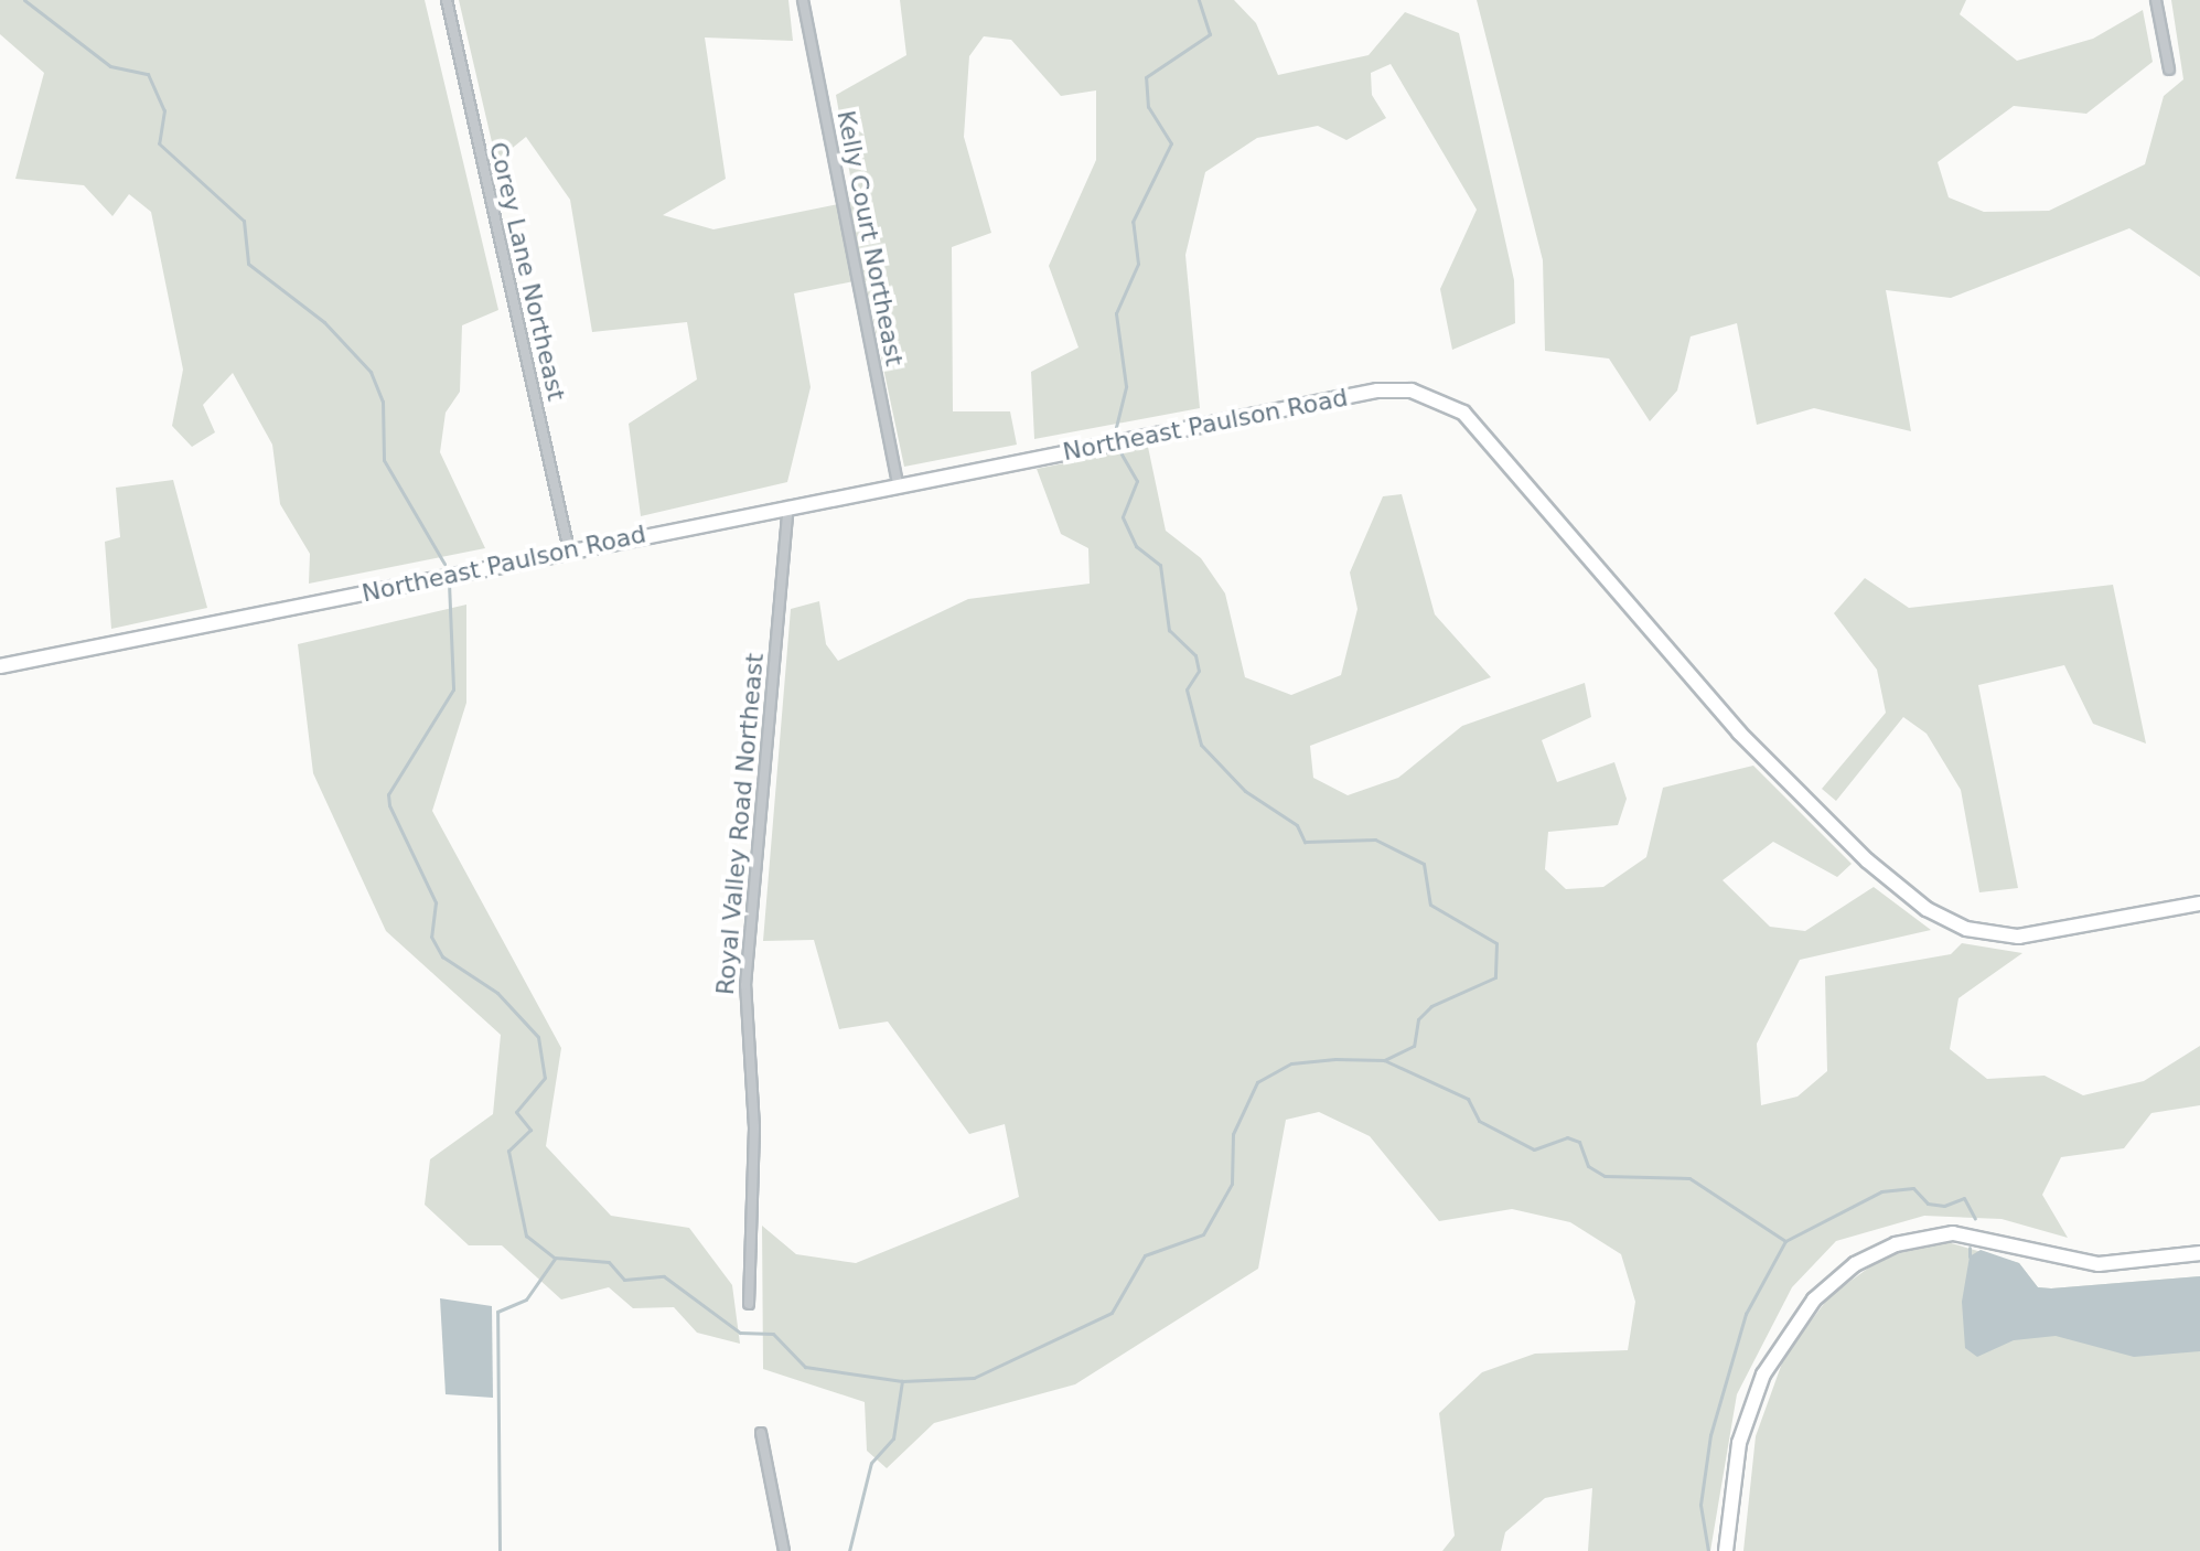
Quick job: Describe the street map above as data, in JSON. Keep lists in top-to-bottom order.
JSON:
{
  "streets": {
    "street": [
      "Kelly Court Northeast",
      "Corey Lane Northeast",
      "Northeast Paulson Road",
      "Royal Valley Road Northeast"
    ]
  },
  "crossings": [
    ["Kelly Court Northeast", "Northeast Paulson Road"],
    ["Corey Lane Northeast", "Northeast Paulson Road"],
    ["Northeast Paulson Road", "Royal Valley Road Northeast"]
  ]
}
